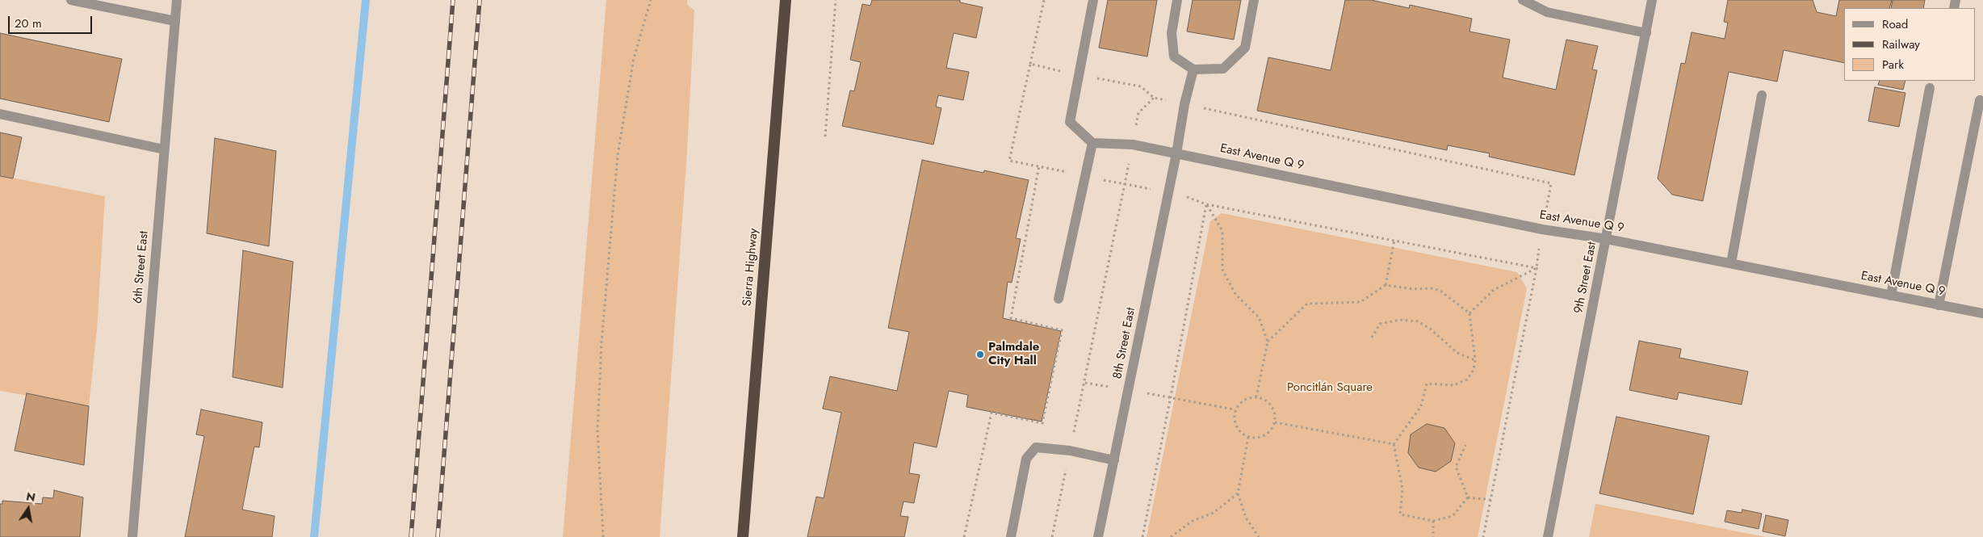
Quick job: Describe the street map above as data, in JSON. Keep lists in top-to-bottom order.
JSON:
{
  "streets": {
    "highway": ["Sierra Highway"],
    "street": [
      "East Avenue Q 9",
      "6th Street East",
      "9th Street East",
      "8th Street East"
    ]
  },
  "crossings": [
    ["East Avenue Q 9", "9th Street East"],
    ["East Avenue Q 9", "8th Street East"]
  ],
  "parks": ["Poncitlán Square"],
  "places": ["Palmdale City Hall"],
  "legend": ["Road", "Railway", "Park"],
  "scale_bar": "20 m",
  "north": "top"
}
